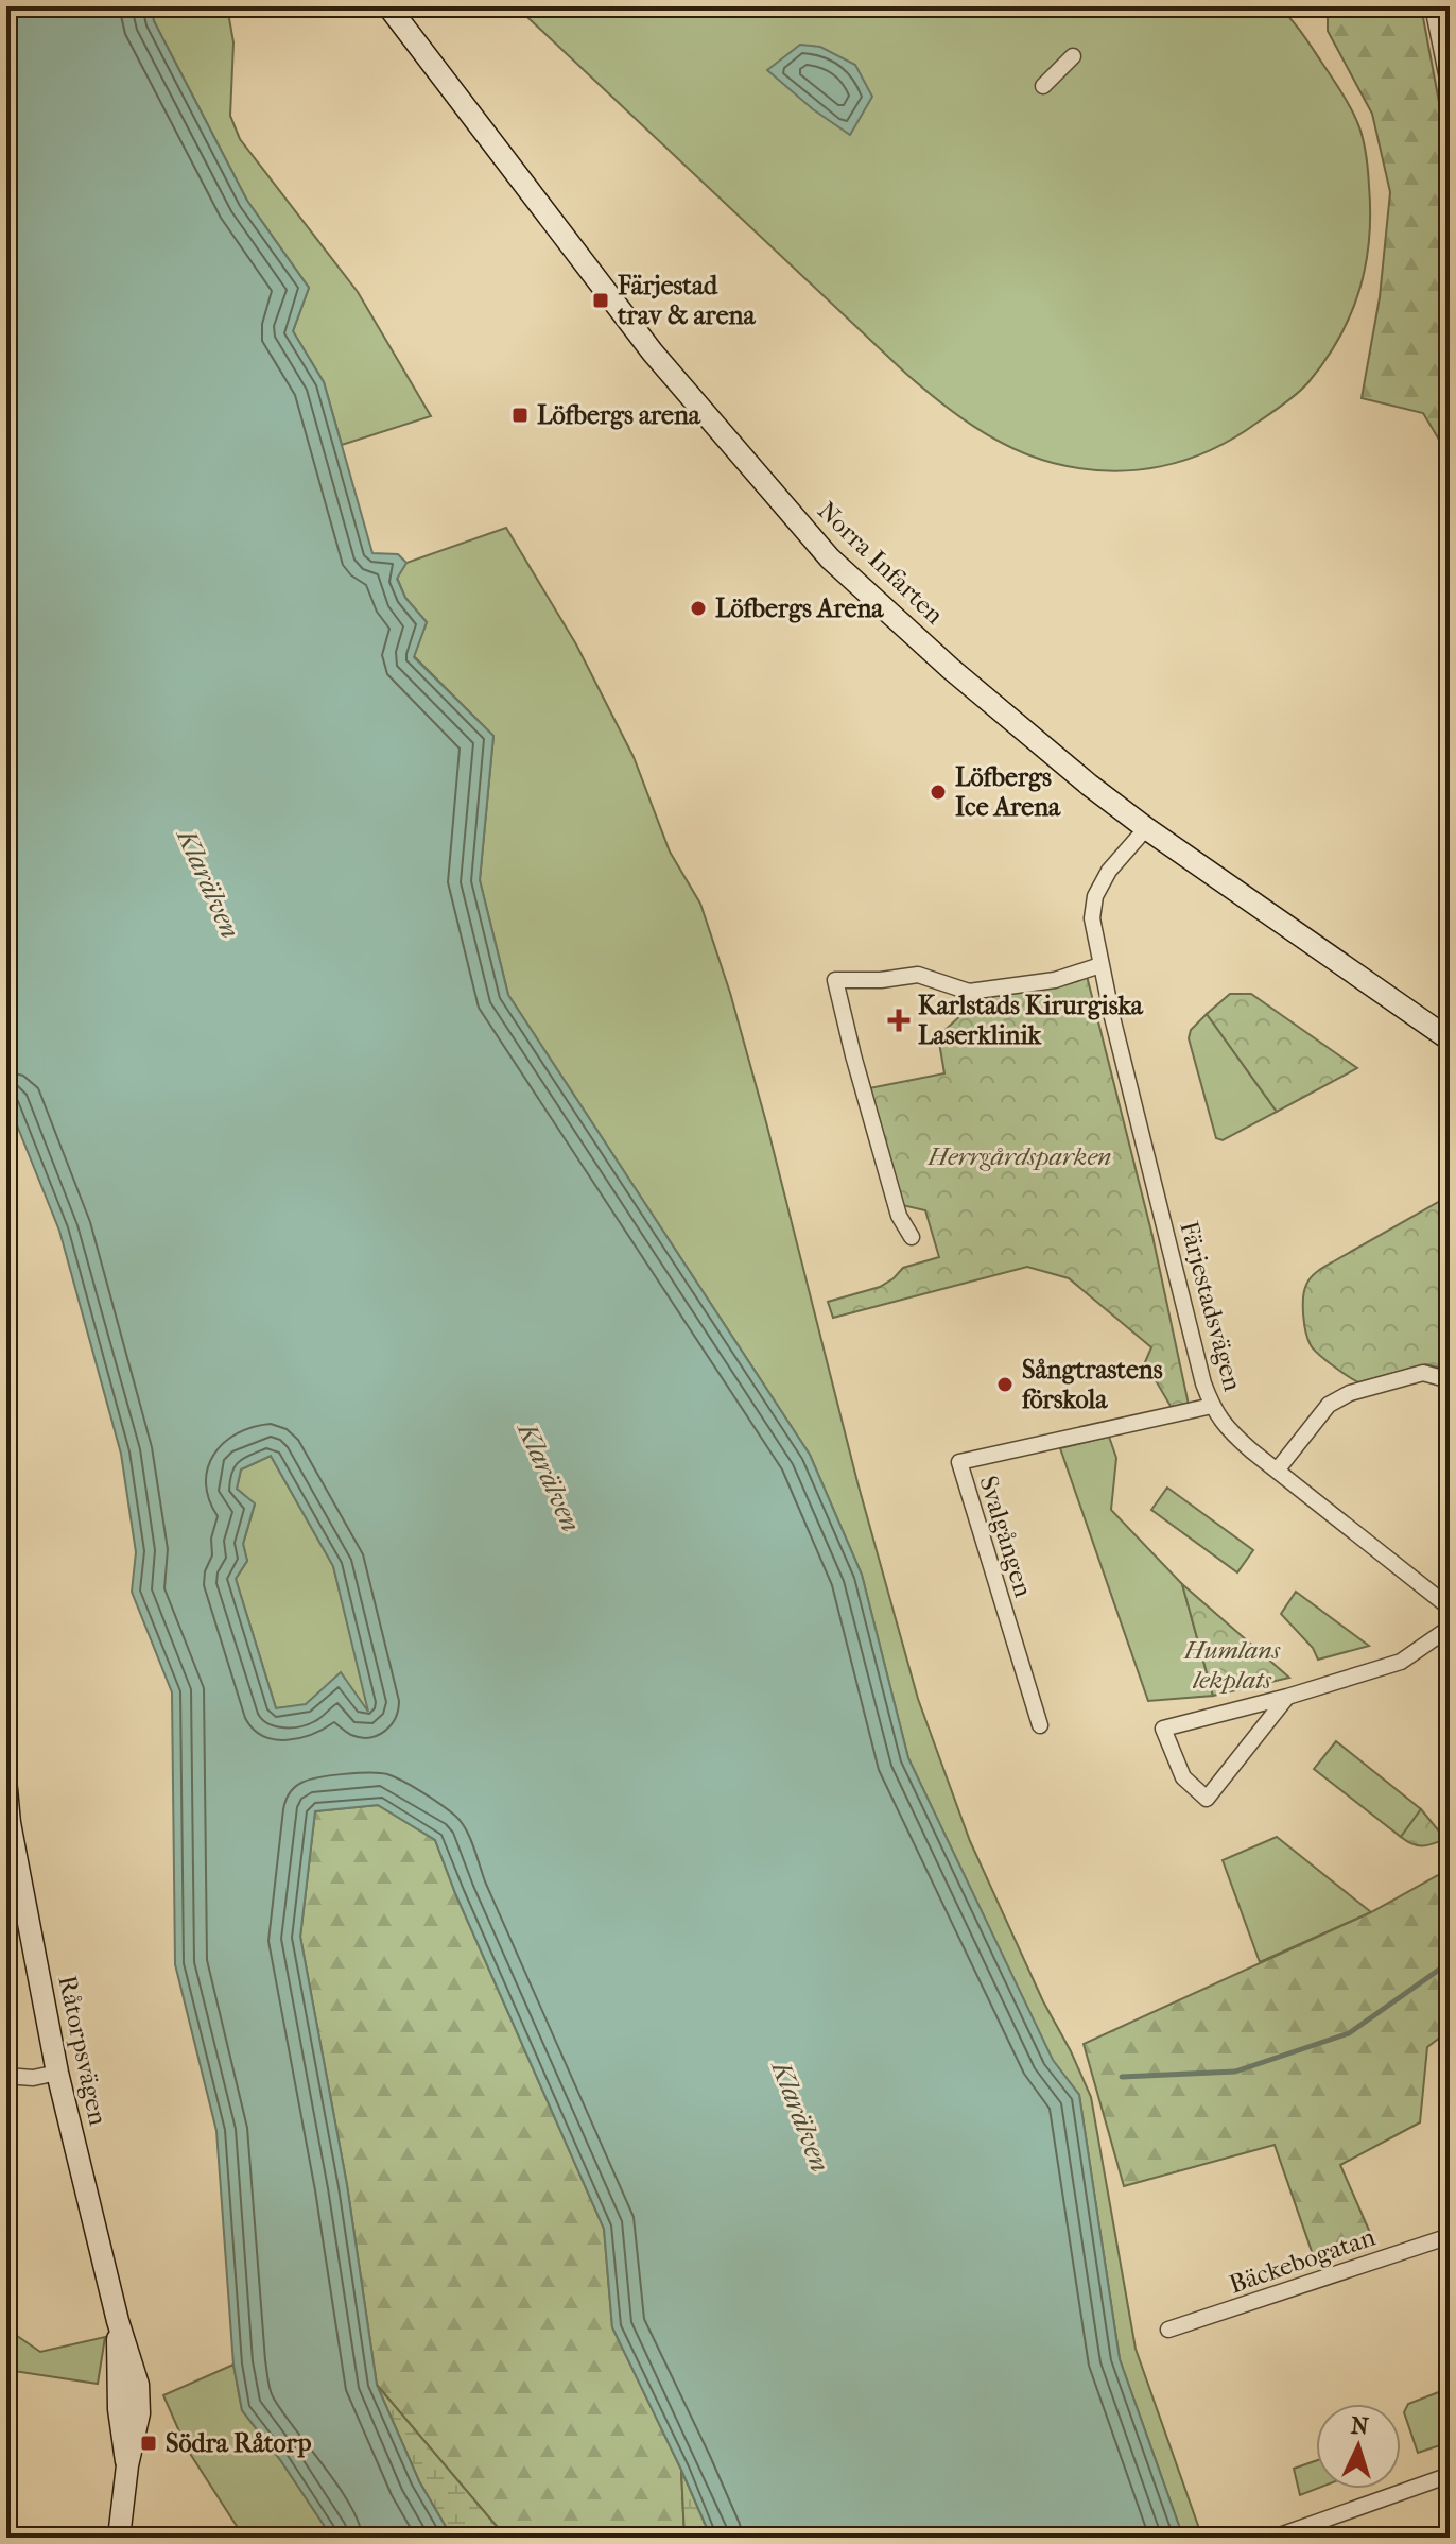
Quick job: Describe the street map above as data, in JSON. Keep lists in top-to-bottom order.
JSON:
{
  "streets": {
    "street": [
      "Norra Infarten",
      "Färjestadsvägen",
      "Svalgången",
      "Råtorpsvägen",
      "Bäckebogatan"
    ]
  },
  "crossings": [
    ["Norra Infarten", "Färjestadsvägen"],
    ["Färjestadsvägen", "Svalgången"]
  ],
  "water": ["Klarälven"],
  "parks": ["Herrgårdsparken", "Humlans lekplats"],
  "places": {
    "transit": ["Färjestad trav & arena", "Löfbergs arena", "Södra Råtorp"],
    "other": ["Löfbergs Arena", "Löfbergs Ice Arena", "Sångtrastens förskola"],
    "health": ["Karlstads Kirurgiska Laserklinik"]
  },
  "north": "top"
}
